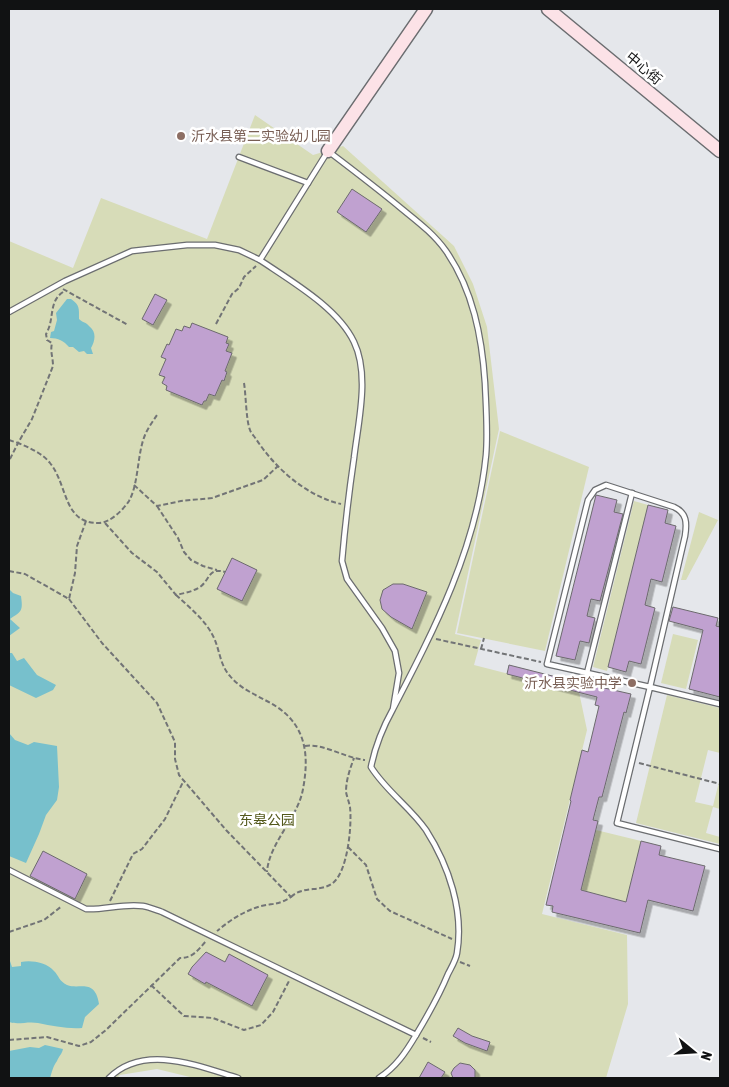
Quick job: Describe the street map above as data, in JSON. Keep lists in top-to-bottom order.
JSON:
{
  "streets": {
    "main road": ["中心街"]
  },
  "parks": ["东皋公园"],
  "places": ["沂水县第二实验幼儿园", "沂水县实验中学"],
  "north": "right"
}
